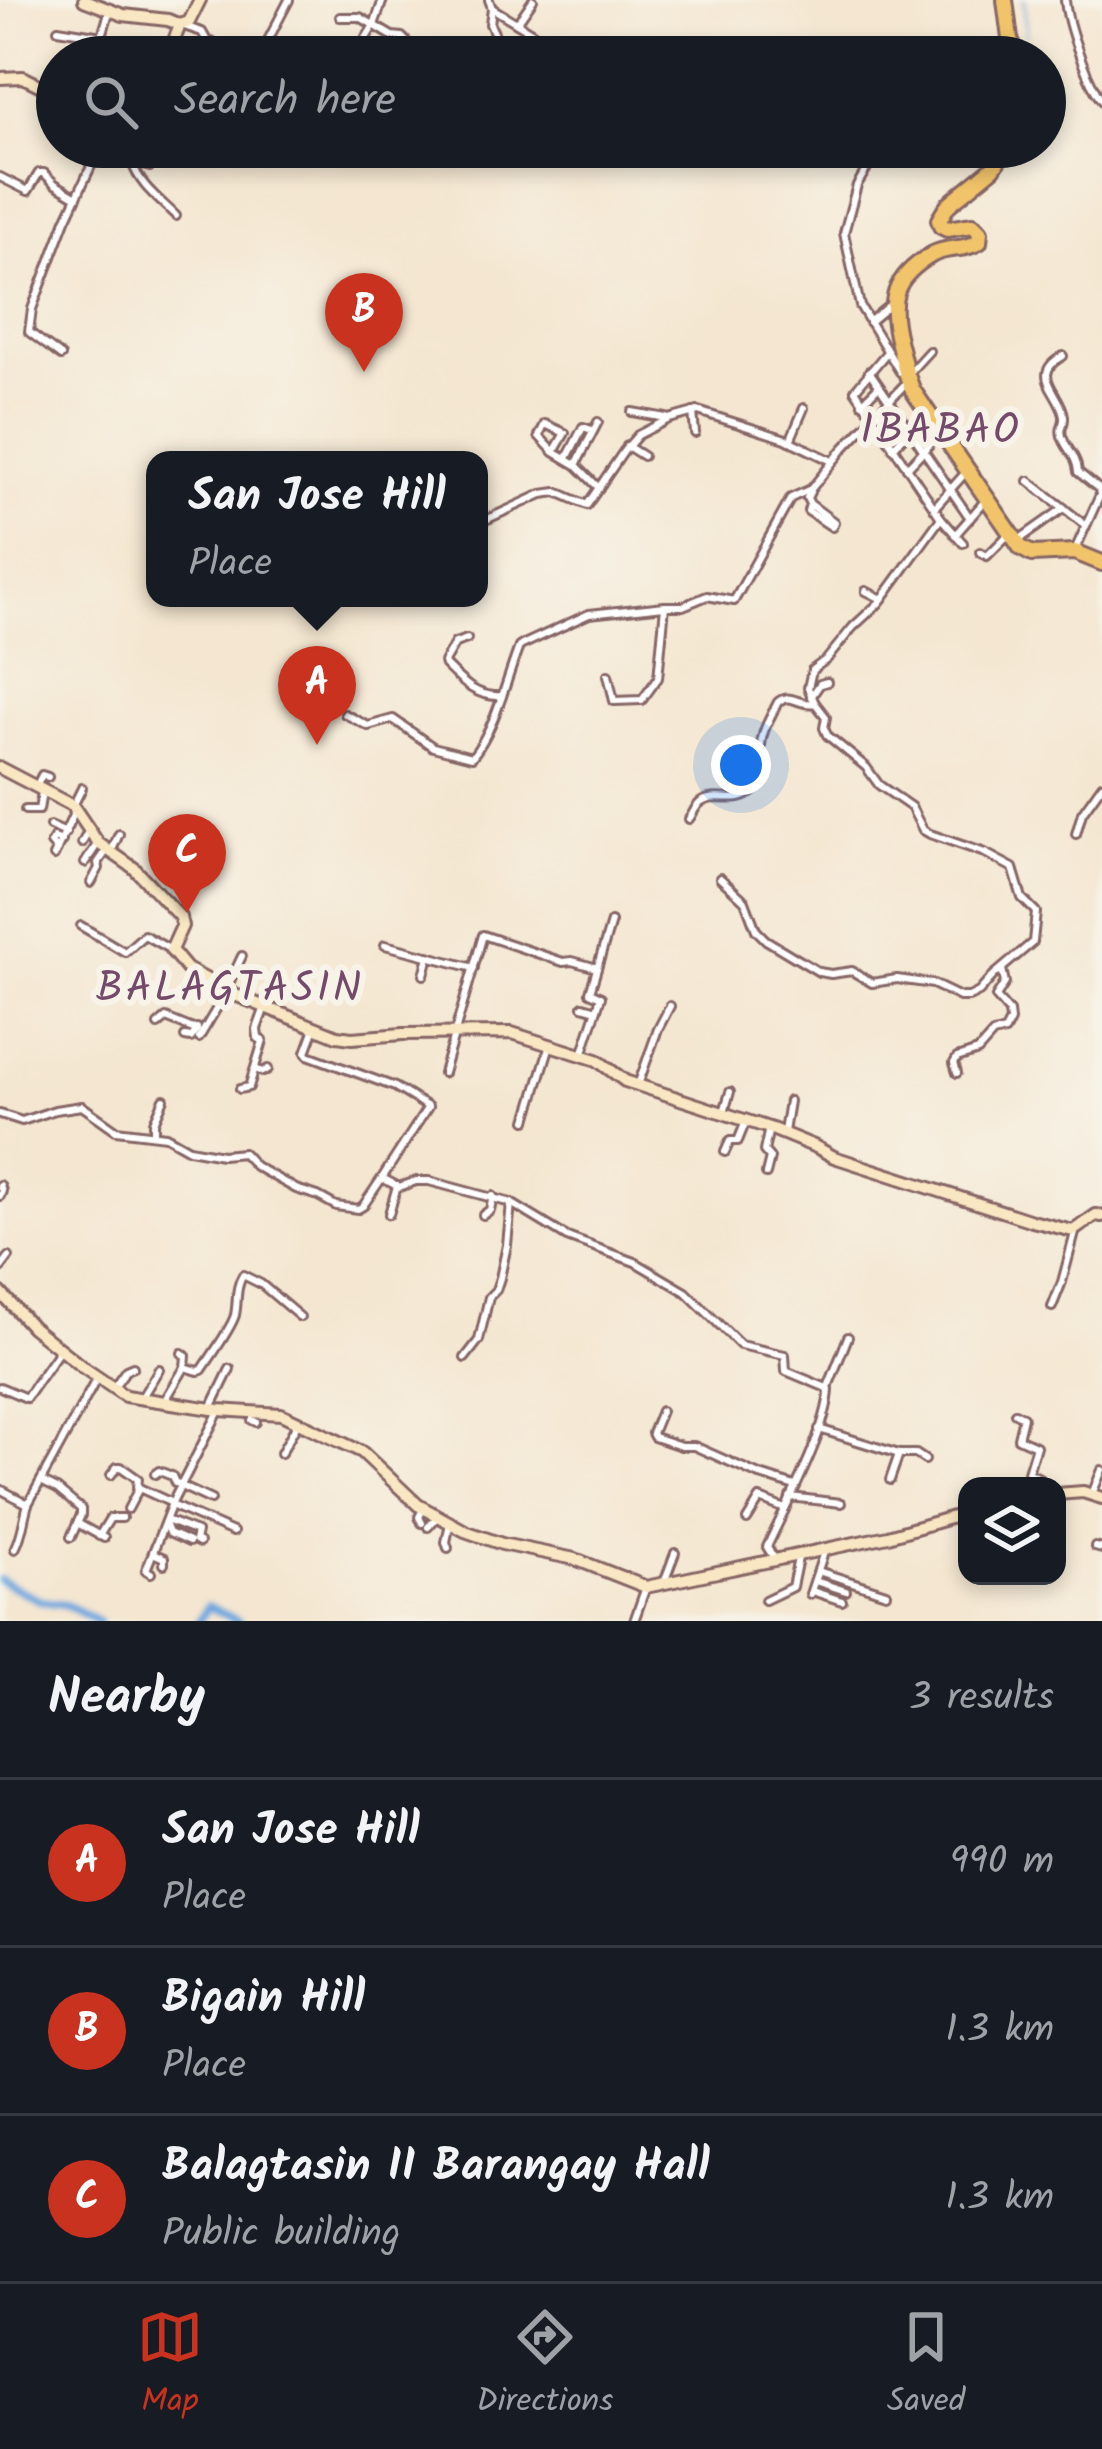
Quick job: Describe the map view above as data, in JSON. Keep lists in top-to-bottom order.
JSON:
{
  "districts": ["IBABAO", "BALAGTASIN"],
  "page": {
    "search": "Search here",
    "pins": ["B", "A", "C"],
    "popup": ["San Jose Hill", "Place"],
    "heading": ["Nearby", "3 results"],
    "list": [
      {
        "mark": "A",
        "name": "San Jose Hill",
        "note": "Place",
        "value": "990 m"
      },
      {
        "mark": "B",
        "name": "Bigain Hill",
        "note": "Place",
        "value": "1.3 km"
      },
      {
        "mark": "C",
        "name": "Balagtasin II Barangay Hall",
        "note": "Public building",
        "value": "1.3 km"
      }
    ],
    "nav": ["Map", "Directions", "Saved"]
  }
}
